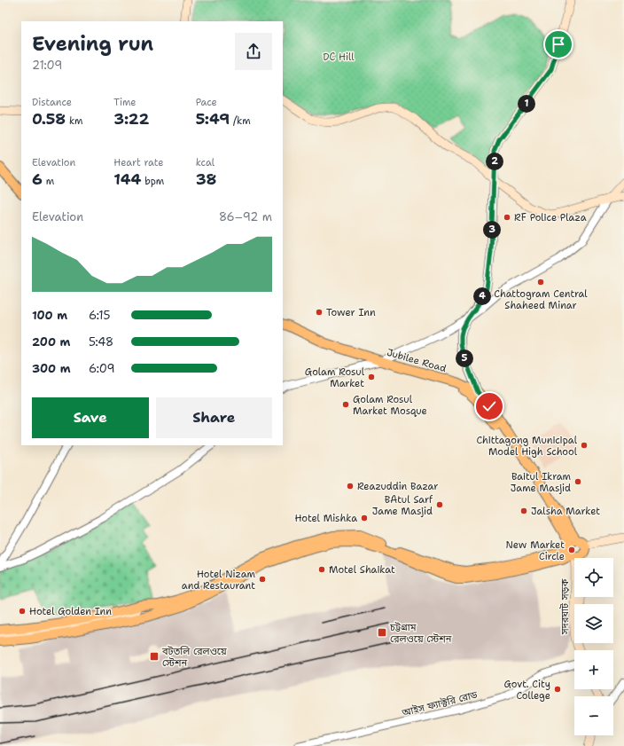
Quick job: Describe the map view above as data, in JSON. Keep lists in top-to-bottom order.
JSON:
{
  "streets": {
    "main road": ["Jubilee Road", "সদরঘাট সড়ক"],
    "street": ["আইস ফ্যাক্টরি রোড"]
  },
  "crossings": [
    ["Jubilee Road", "সদরঘাট সড়ক"]
  ],
  "parks": ["DC Hill"],
  "places": {
    "other": [
      "RF Police Plaza",
      "Chattogram Central Shaheed Minar",
      "Tower Inn",
      "Golam Rosul Market",
      "Golam Rosul Market Mosque",
      "Chittagong Municipal Model High School",
      "Baitul Ikram Jame Masjid",
      "Reazuddin Bazar",
      "BAtul Sarf Jame Masjid",
      "Jalsha Market",
      "Hotel Mishka",
      "New Market Circle",
      "Motel Shaikat",
      "Hotel Nizam and Restaurant",
      "Hotel Golden Inn",
      "Govt. City College"
    ],
    "transit": ["চট্টগ্রাম রেলওয়ে স্টেশন", "বটতলি রেলওয়ে স্টেশন"]
  },
  "page": {
    "heading": ["Evening run", "21:09"],
    "stats": [
      ["Distance", "0.58 km"],
      ["Time", "3:22"],
      ["Pace", "5:49 /km"],
      ["Elevation", "6 m"],
      ["Heart rate", "144 bpm"],
      ["kcal", "38"]
    ],
    "pins": [
      "1",
      "2",
      "3",
      "4",
      "5"
    ],
    "chart": ["Elevation", "86–92 m"],
    "list": [
      {
        "name": "100 m",
        "note": "6:15"
      },
      {
        "name": "200 m",
        "note": "5:48"
      },
      {
        "name": "300 m",
        "note": "6:09"
      }
    ],
    "buttons": ["Save", "Share"],
    "map_buttons": ["+", "−"]
  }
}
